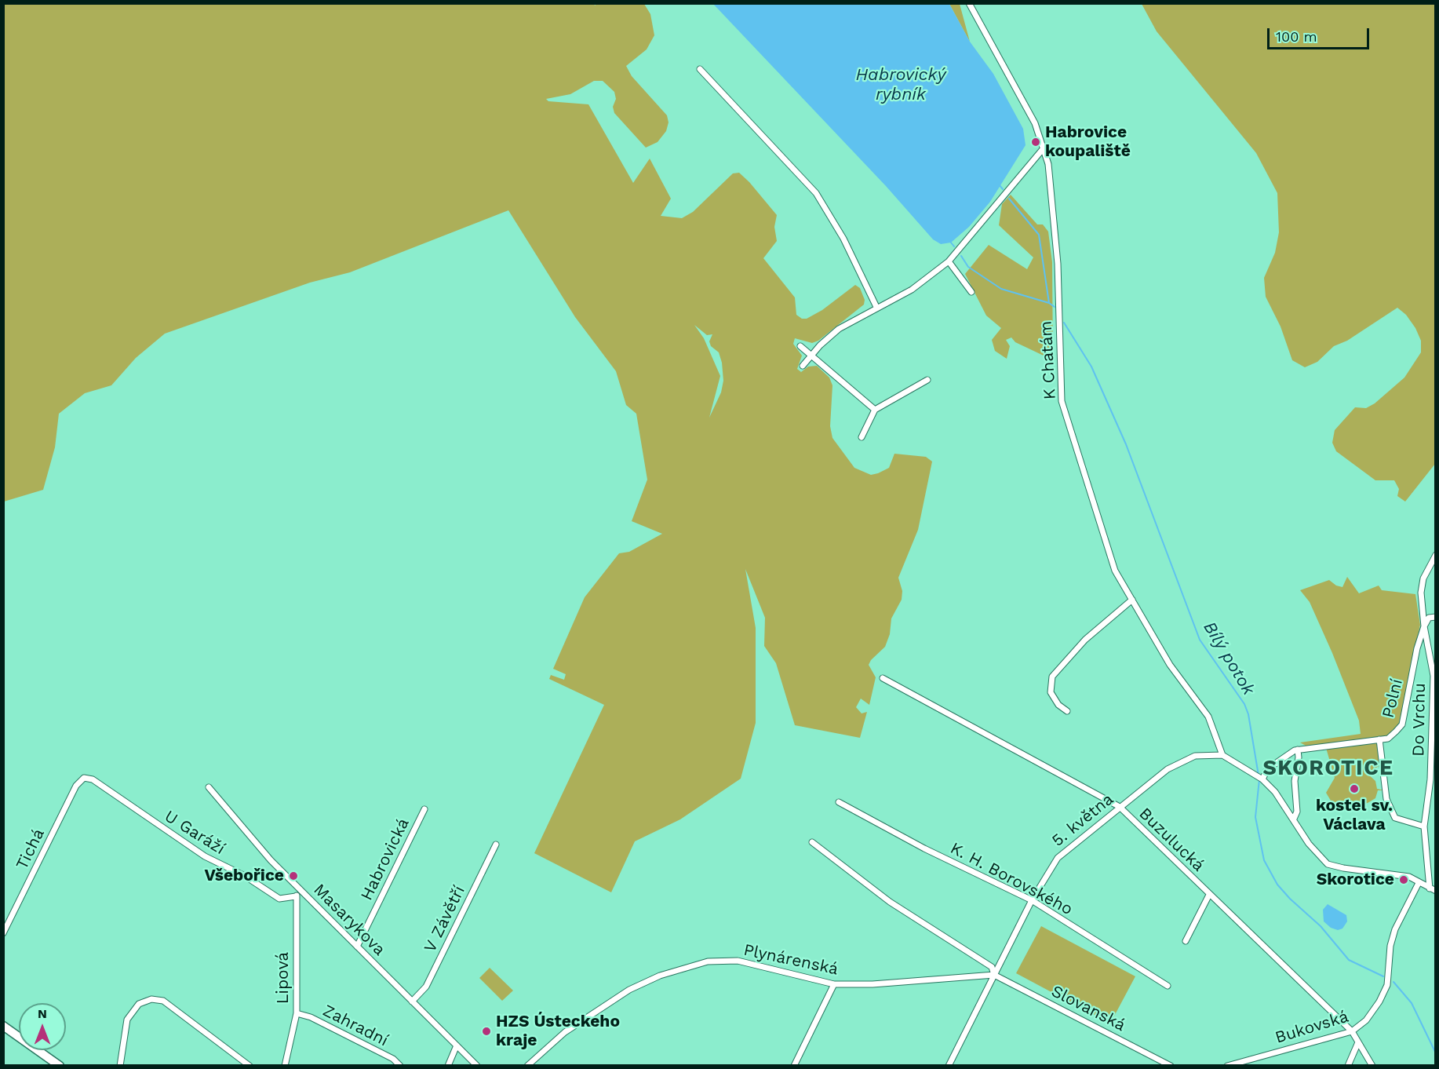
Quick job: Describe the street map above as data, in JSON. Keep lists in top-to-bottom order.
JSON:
{
  "streets": {
    "street": [
      "K Chatám",
      "Polní",
      "Do Vrchu",
      "5. května",
      "U Garáží",
      "Buzulucká",
      "Tichá",
      "Habrovická",
      "K. H. Borovského",
      "V Závětří",
      "Masarykova",
      "Plynárenská",
      "Lipová",
      "Slovanská",
      "Zahradní",
      "Bukovská"
    ]
  },
  "crossings": [
    ["K Chatám", "5. května"],
    ["Polní", "Do Vrchu"],
    ["5. května", "Buzulucká"],
    ["5. května", "K. H. Borovského"],
    ["5. května", "Plynárenská"],
    ["5. května", "Slovanská"],
    ["U Garáží", "Tichá"],
    ["U Garáží", "Lipová"],
    ["Buzulucká", "Bukovská"],
    ["Habrovická", "Masarykova"],
    ["V Závětří", "Masarykova"],
    ["Plynárenská", "Slovanská"],
    ["Lipová", "Zahradní"]
  ],
  "districts": ["SKOROTICE"],
  "water": ["Habrovický rybník", "Bílý potok"],
  "places": [
    "Habrovice koupaliště",
    "kostel sv. Václava",
    "Všebořice",
    "Skorotice",
    "HZS Ústeckeho kraje"
  ],
  "scale_bar": "100 m",
  "north": "top"
}
